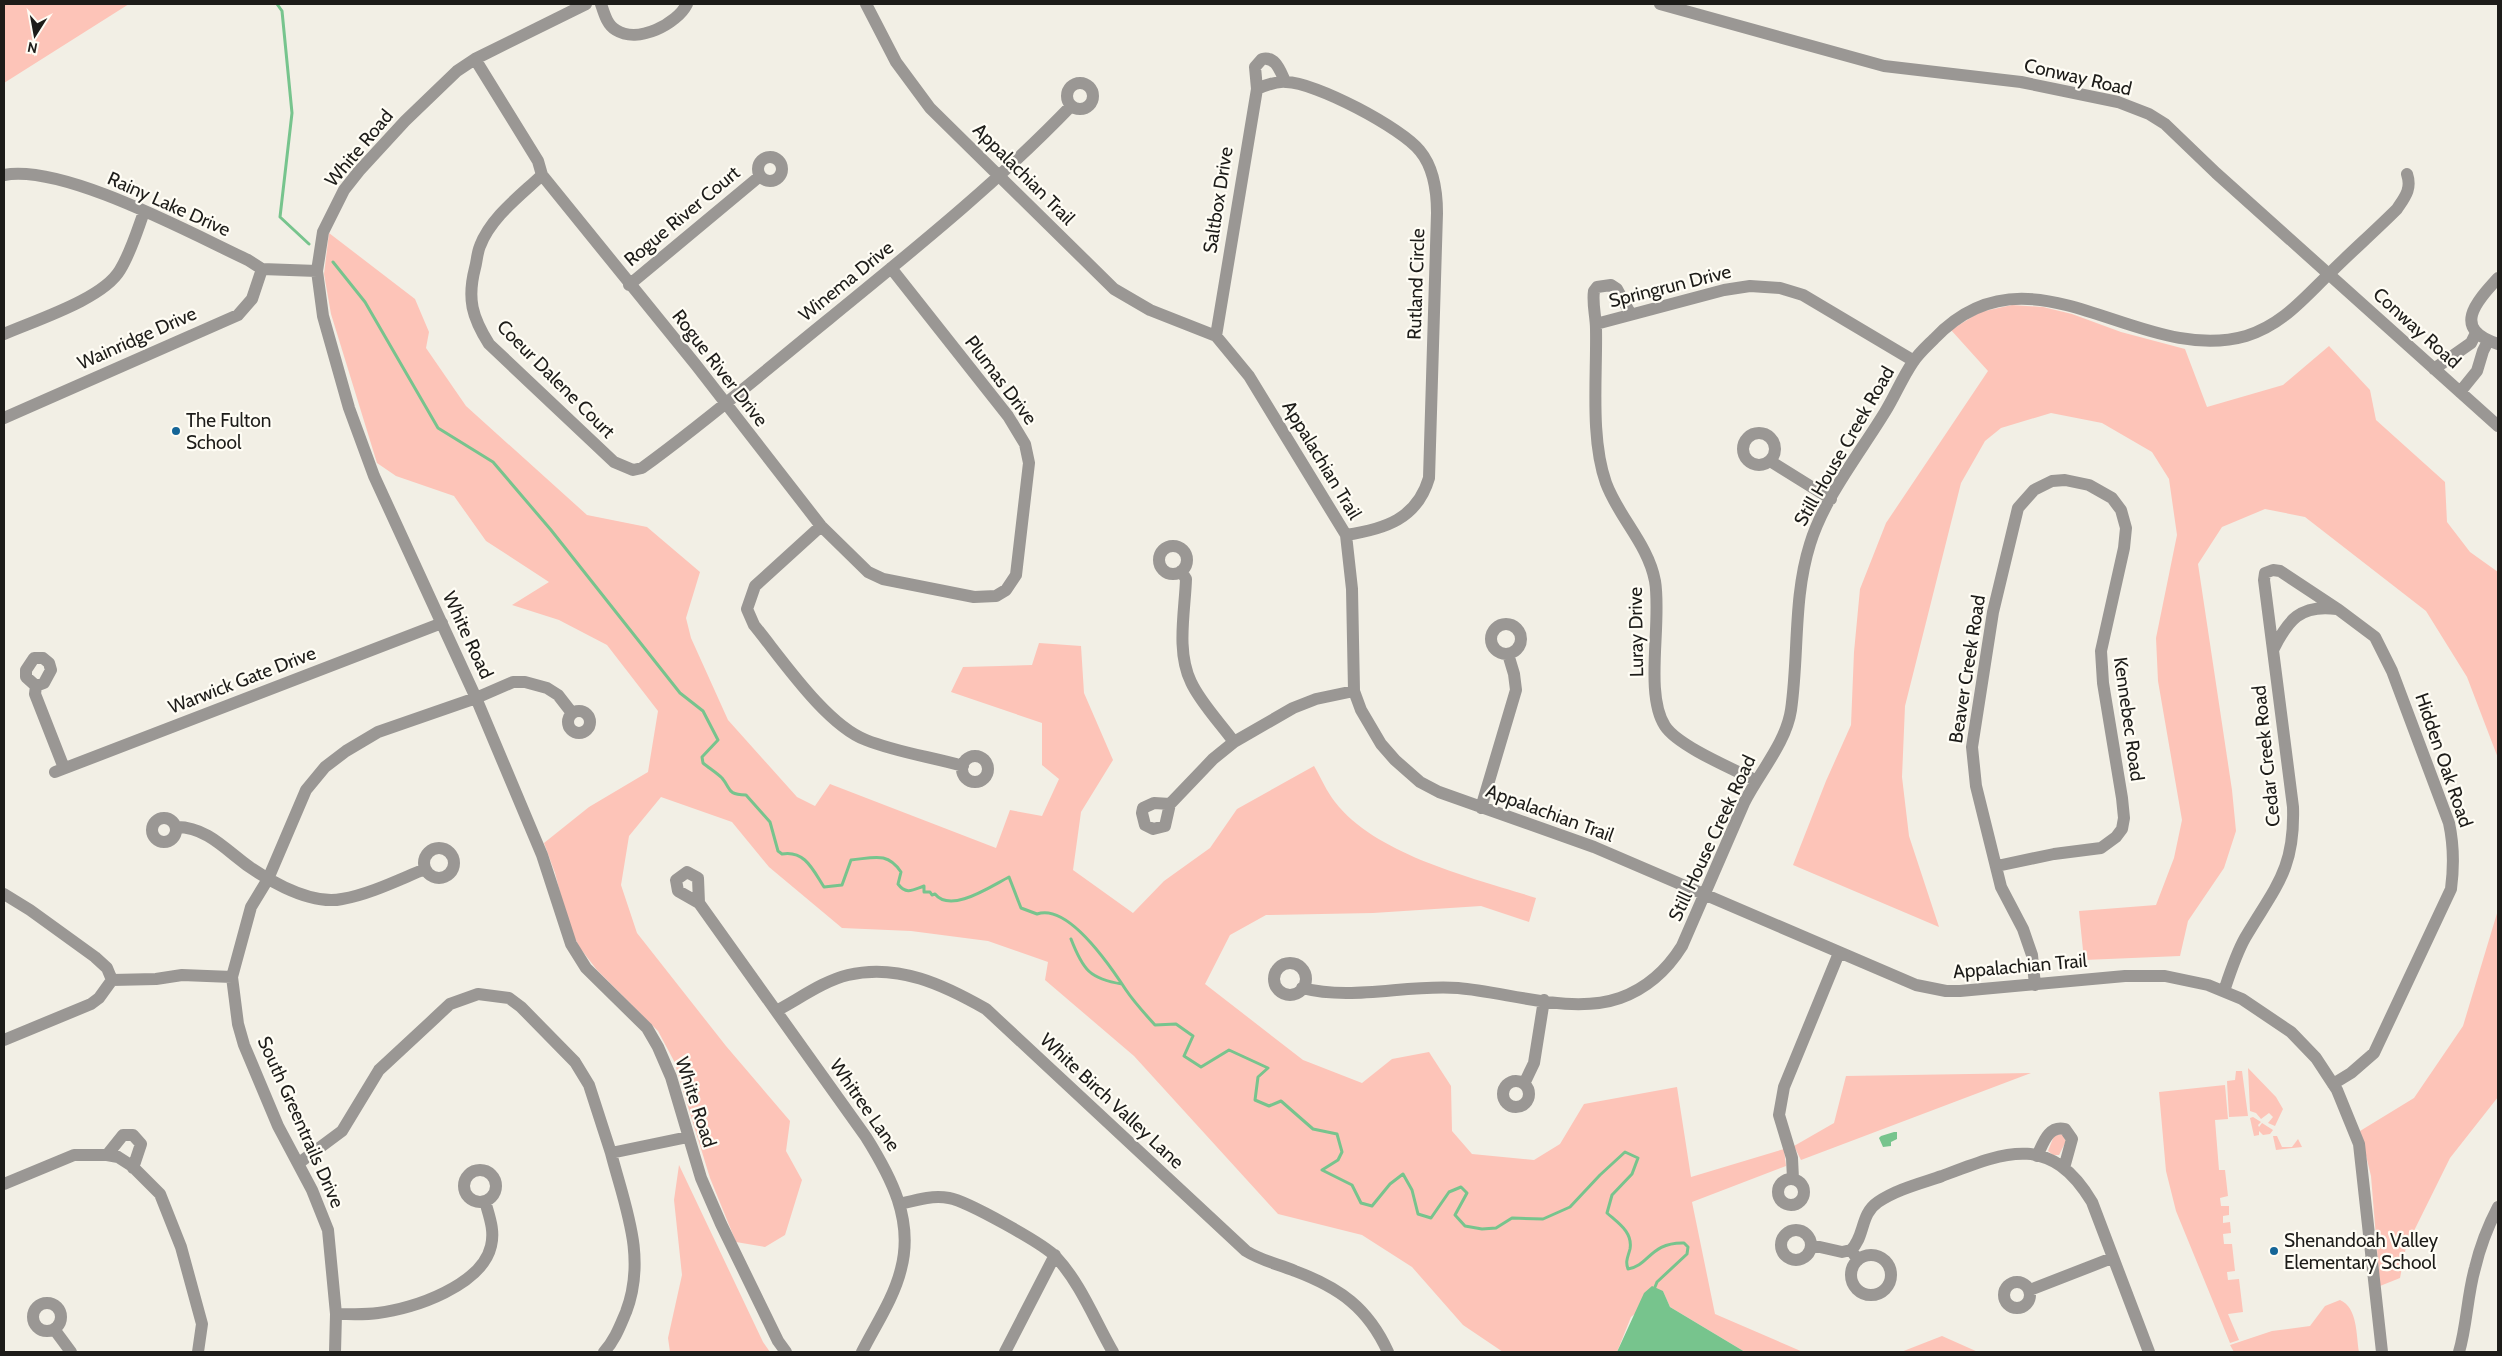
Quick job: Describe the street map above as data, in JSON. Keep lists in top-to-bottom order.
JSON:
{
  "streets": {
    "street": [
      "Conway Road",
      "White Road",
      "Appalachian Trail",
      "Saltbox Drive",
      "Rainy Lake Drive",
      "Rogue River Court",
      "Winema Drive",
      "Rutland Circle",
      "Springrun Drive",
      "Wainridge Drive",
      "Rogue River Drive",
      "Coeur Dalene Court",
      "Plumas Drive",
      "Still House Creek Road",
      "Luray Drive",
      "Beaver Creek Road",
      "Warwick Gate Drive",
      "Kennebec Road",
      "Cedar Creek Road",
      "Hidden Oak Road",
      "White Birch Valley Lane",
      "Whitree Lane",
      "South Greentrails Drive"
    ]
  },
  "crossings": [
    ["Conway Road", "Still House Creek Road"],
    ["White Road", "Rainy Lake Drive"],
    ["White Road", "Rogue River Drive"],
    ["White Road", "Warwick Gate Drive"],
    ["White Road", "South Greentrails Drive"],
    ["Appalachian Trail", "Saltbox Drive"],
    ["Appalachian Trail", "Winema Drive"],
    ["Appalachian Trail", "Rutland Circle"],
    ["Appalachian Trail", "Still House Creek Road"],
    ["Appalachian Trail", "Beaver Creek Road"],
    ["Appalachian Trail", "Cedar Creek Road"],
    ["Appalachian Trail", "Hidden Oak Road"],
    ["Saltbox Drive", "Rutland Circle"],
    ["Rainy Lake Drive", "Wainridge Drive"],
    ["Rogue River Court", "Rogue River Drive"],
    ["Winema Drive", "Rogue River Drive"],
    ["Winema Drive", "Coeur Dalene Court"],
    ["Winema Drive", "Plumas Drive"],
    ["Springrun Drive", "Still House Creek Road"],
    ["Springrun Drive", "Luray Drive"],
    ["Rogue River Drive", "Coeur Dalene Court"],
    ["Rogue River Drive", "Plumas Drive"],
    ["Still House Creek Road", "Luray Drive"],
    ["Beaver Creek Road", "Kennebec Road"],
    ["Cedar Creek Road", "Hidden Oak Road"],
    ["White Birch Valley Lane", "Whitree Lane"]
  ],
  "places": ["The Fulton School", "Shenandoah Valley Elementary School"],
  "north": "bottom"
}
